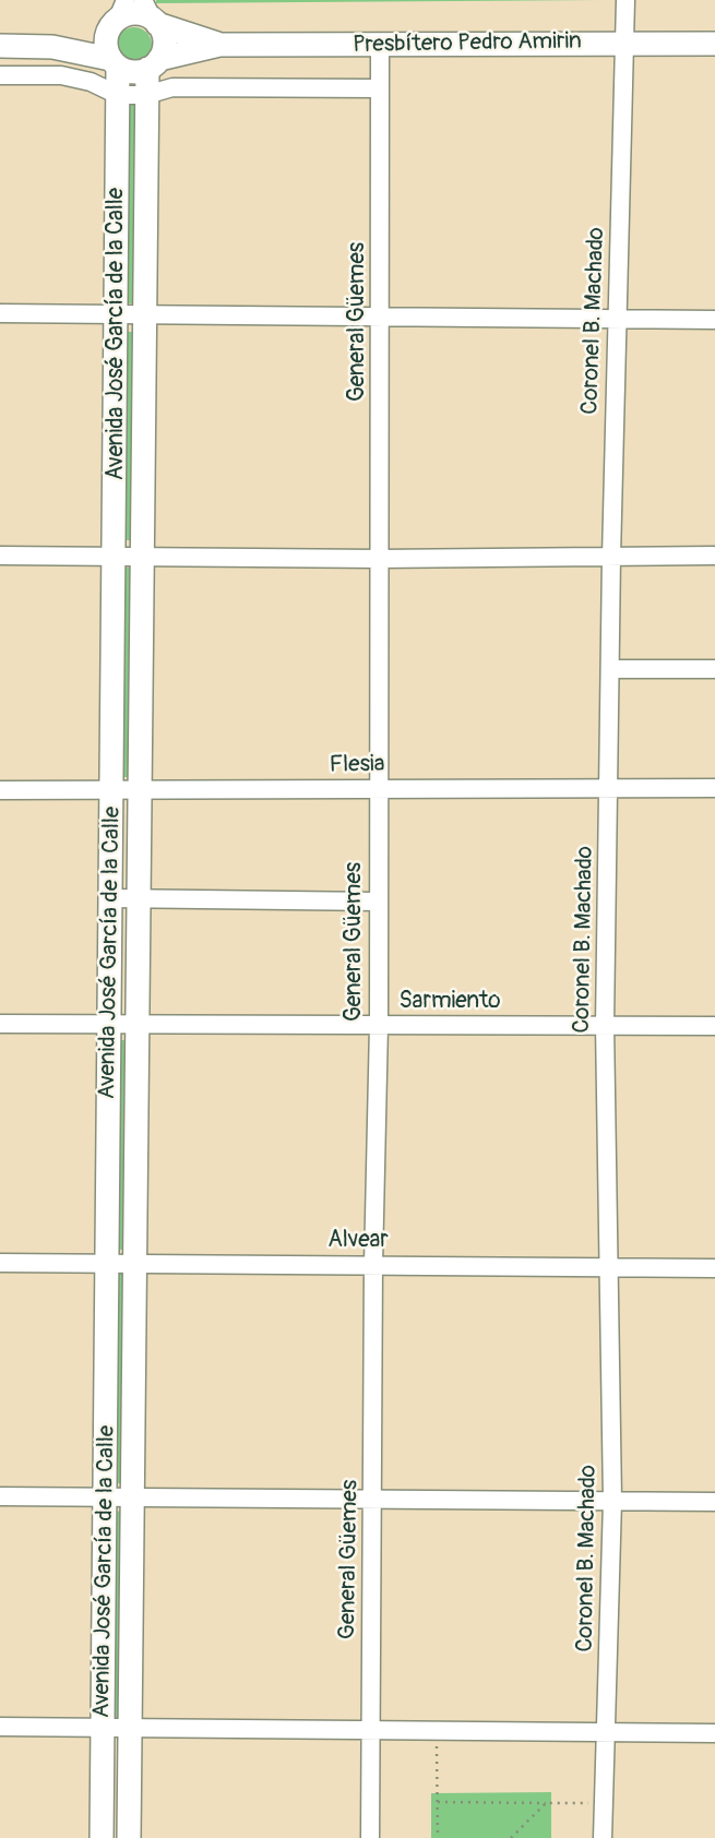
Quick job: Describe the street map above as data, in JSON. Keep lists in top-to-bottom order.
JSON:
{
  "streets": {
    "main road": ["Presbítero Pedro Amirin", "Avenida José García de la Calle"],
    "street": [
      "Coronel B. Machado",
      "General Güemes",
      "Flesia",
      "Sarmiento",
      "Alvear"
    ]
  },
  "crossings": [
    ["Presbítero Pedro Amirin", "Coronel B. Machado"],
    ["Presbítero Pedro Amirin", "General Güemes"],
    ["Presbítero Pedro Amirin", "Avenida José García de la Calle"],
    ["Coronel B. Machado", "Flesia"],
    ["Coronel B. Machado", "Sarmiento"],
    ["Coronel B. Machado", "Alvear"],
    ["General Güemes", "Flesia"],
    ["General Güemes", "Sarmiento"],
    ["General Güemes", "Alvear"],
    ["Avenida José García de la Calle", "Flesia"],
    ["Avenida José García de la Calle", "Sarmiento"],
    ["Avenida José García de la Calle", "Alvear"]
  ]
}
